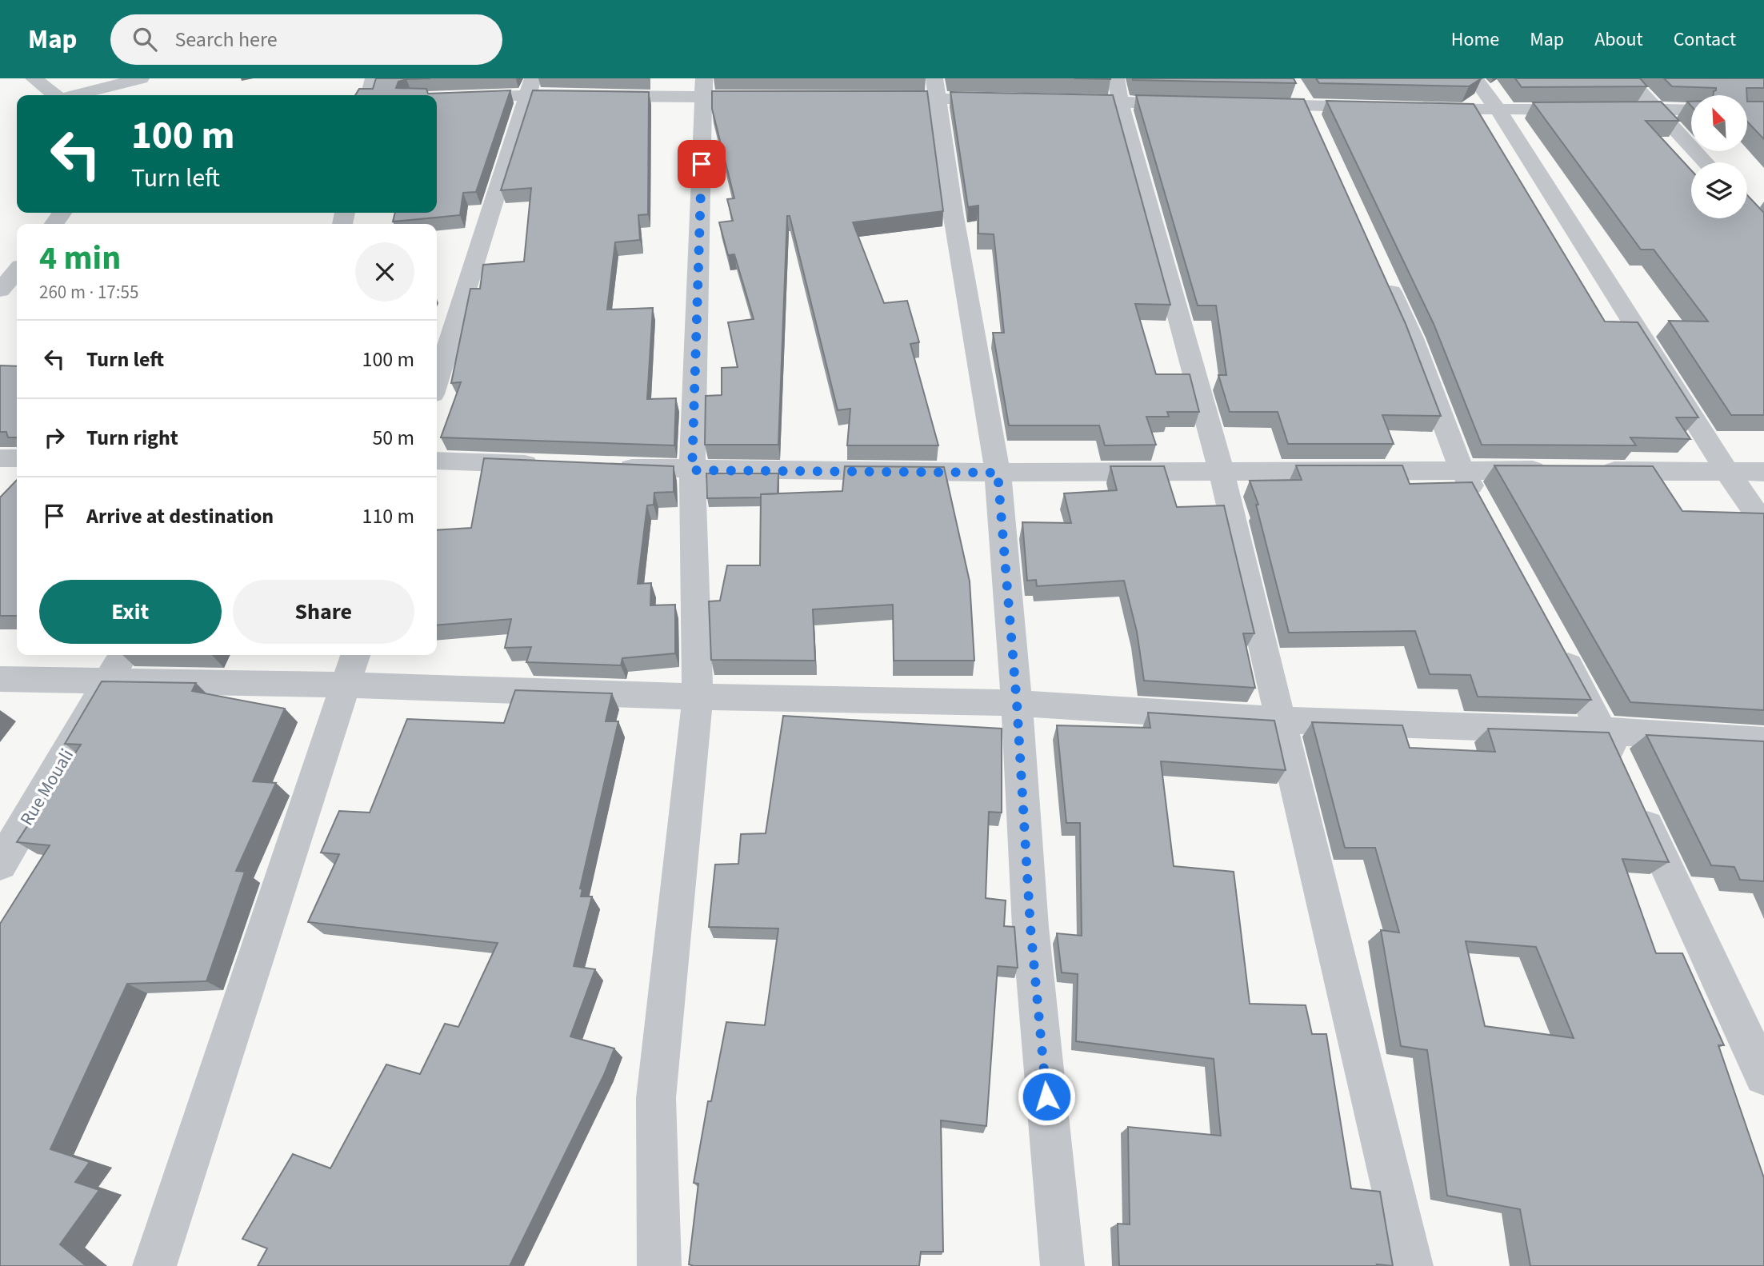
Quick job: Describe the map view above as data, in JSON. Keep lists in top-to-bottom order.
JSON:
{
  "streets": {
    "street": ["Rue Mouali"]
  },
  "north": "top left",
  "page": {
    "header": "Map",
    "search": "Search here",
    "nav": [
      "Home",
      "Map",
      "About",
      "Contact"
    ],
    "turn": ["100 m", "Turn left"],
    "heading": ["4 min", "260 m · 17:55"],
    "list": [
      {
        "name": "Turn left",
        "value": "100 m"
      },
      {
        "name": "Turn right",
        "value": "50 m"
      },
      {
        "name": "Arrive at destination",
        "value": "110 m"
      }
    ],
    "buttons": ["Exit", "Share"]
  }
}
